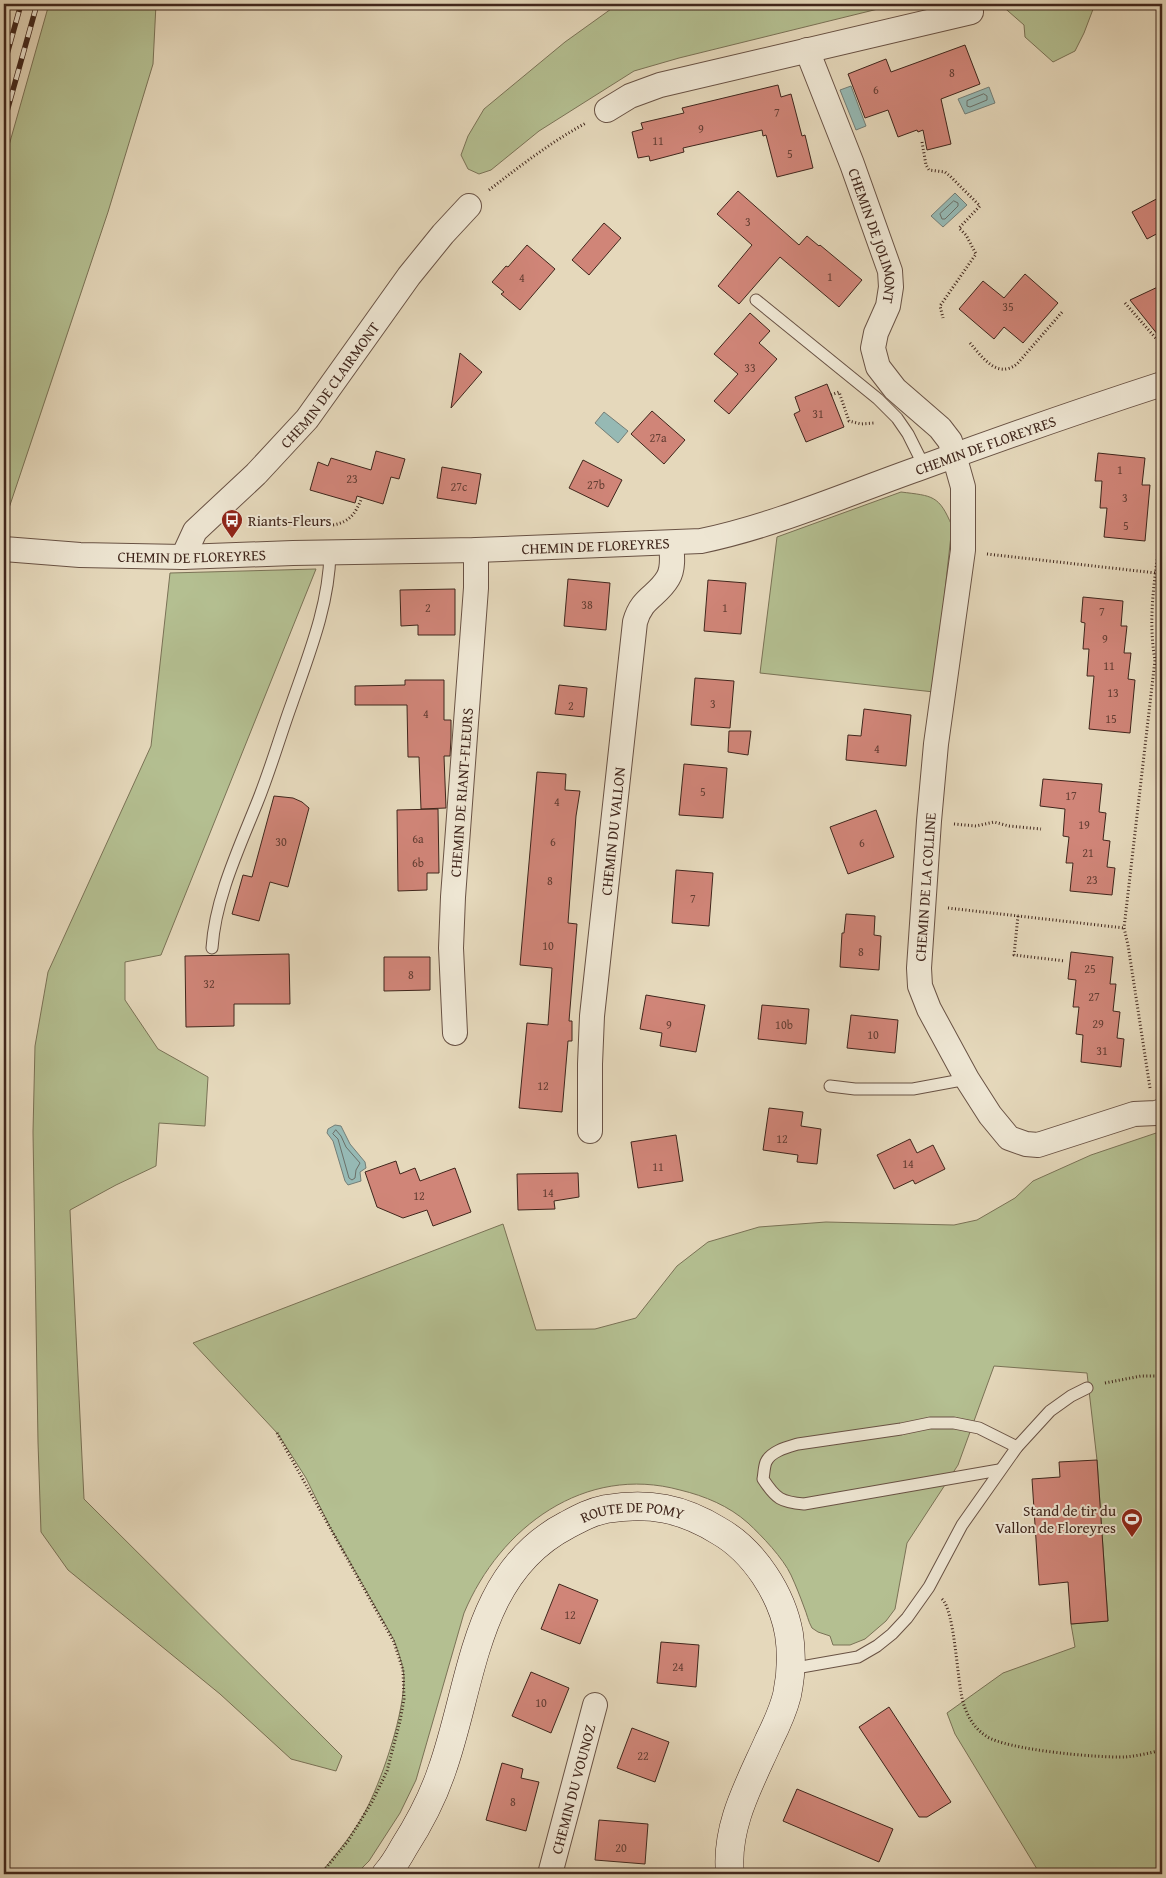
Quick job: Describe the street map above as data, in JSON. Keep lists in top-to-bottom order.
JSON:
{
  "streets": {
    "main road": ["ROUTE DE POMY"],
    "street": [
      "CHEMIN DE JOLIMONT",
      "CHEMIN DE CLAIRMONT",
      "CHEMIN DE FLOREYRES",
      "CHEMIN DE RIANT-FLEURS",
      "CHEMIN DU VALLON",
      "CHEMIN DE LA COLLINE",
      "CHEMIN DU VOUNOZ"
    ]
  },
  "crossings": [
    ["CHEMIN DE JOLIMONT", "CHEMIN DE FLOREYRES"],
    ["CHEMIN DE JOLIMONT", "CHEMIN DE LA COLLINE"],
    ["CHEMIN DE CLAIRMONT", "CHEMIN DE FLOREYRES"],
    ["CHEMIN DE FLOREYRES", "CHEMIN DE RIANT-FLEURS"],
    ["CHEMIN DE FLOREYRES", "CHEMIN DU VALLON"],
    ["CHEMIN DE FLOREYRES", "CHEMIN DE LA COLLINE"]
  ],
  "places": {
    "bus stop": ["Riants-Fleurs"],
    "sports": ["Stand de tir du Vallon de Floreyres"]
  },
  "house_numbers": [
    "8",
    "6",
    "7",
    "9",
    "11",
    "5",
    "3",
    "1",
    "4",
    "35",
    "33",
    "31",
    "27a",
    "1",
    "23",
    "27b",
    "27c",
    "3",
    "5",
    "38",
    "2",
    "1",
    "7",
    "9",
    "11",
    "13",
    "3",
    "2",
    "4",
    "15",
    "4",
    "5",
    "17",
    "4",
    "19",
    "6a",
    "30",
    "6",
    "6",
    "21",
    "6b",
    "23",
    "8",
    "7",
    "10",
    "8",
    "25",
    "8",
    "32",
    "27",
    "29",
    "9",
    "10b",
    "10",
    "31",
    "12",
    "12",
    "14",
    "11",
    "14",
    "12",
    "12",
    "24",
    "10",
    "22",
    "8",
    "20"
  ]
}
